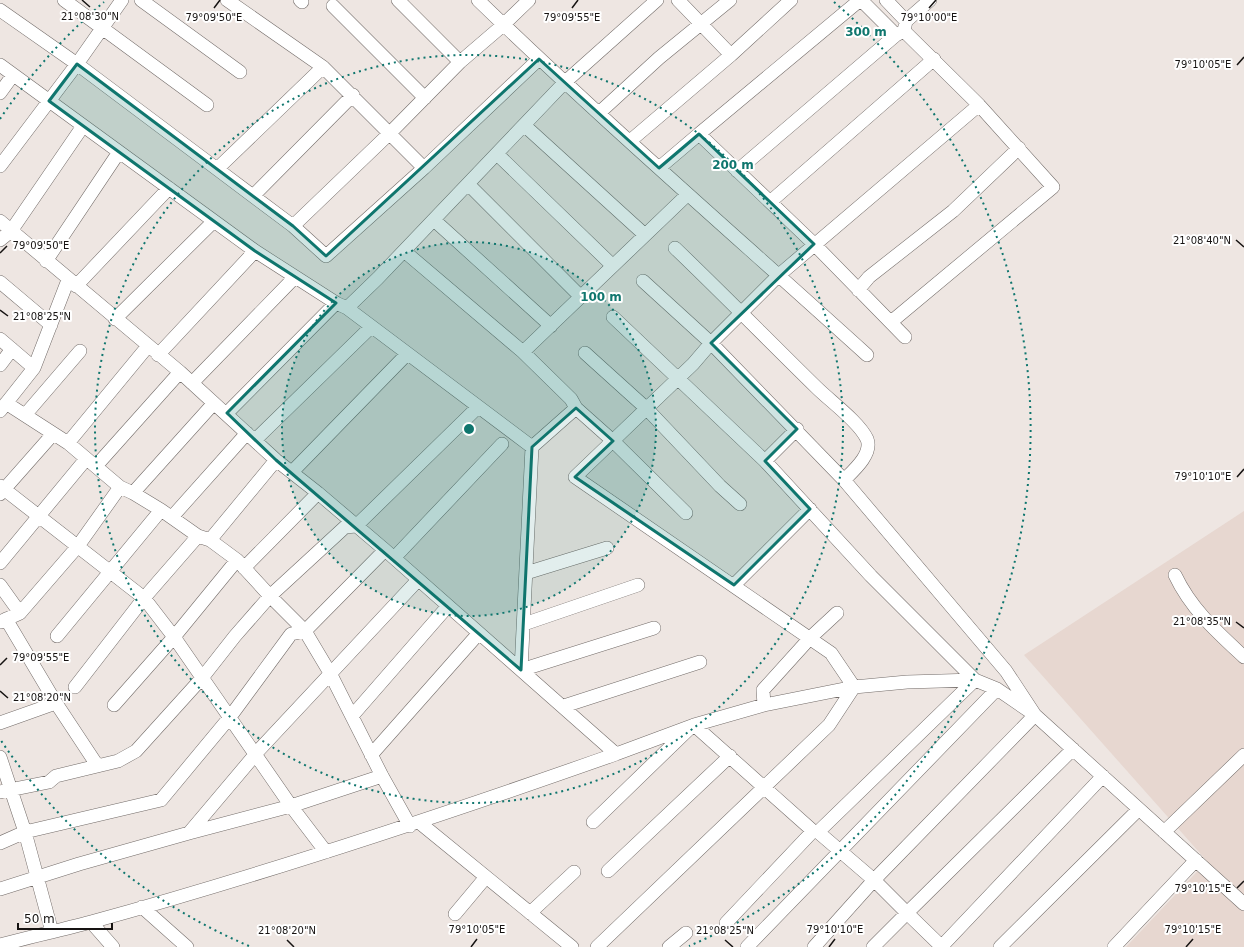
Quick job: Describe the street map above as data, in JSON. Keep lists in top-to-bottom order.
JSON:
{
  "scale_bar": "50 m",
  "coordinates": [
    "21°08'30\"N",
    "79°09'50\"E",
    "79°10'00\"E",
    "79°09'55\"E",
    "79°10'05\"E",
    "21°08'40\"N",
    "21°08'25\"N",
    "79°10'10\"E",
    "21°08'35\"N",
    "21°08'20\"N",
    "79°10'15\"E"
  ],
  "rings": ["300 m", "200 m", "100 m"]
}
